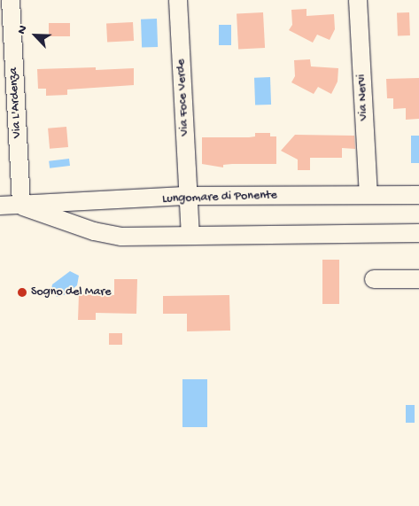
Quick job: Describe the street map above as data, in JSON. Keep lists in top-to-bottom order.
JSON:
{
  "streets": {
    "street": [
      "Via Foce Verde",
      "Via Nervi",
      "Via L'Ardenza",
      "Lungomare di Ponente"
    ]
  },
  "crossings": [
    ["Via Foce Verde", "Lungomare di Ponente"],
    ["Via Nervi", "Lungomare di Ponente"],
    ["Via L'Ardenza", "Lungomare di Ponente"]
  ],
  "places": ["Sogno del Mare"],
  "north": "top left"
}
